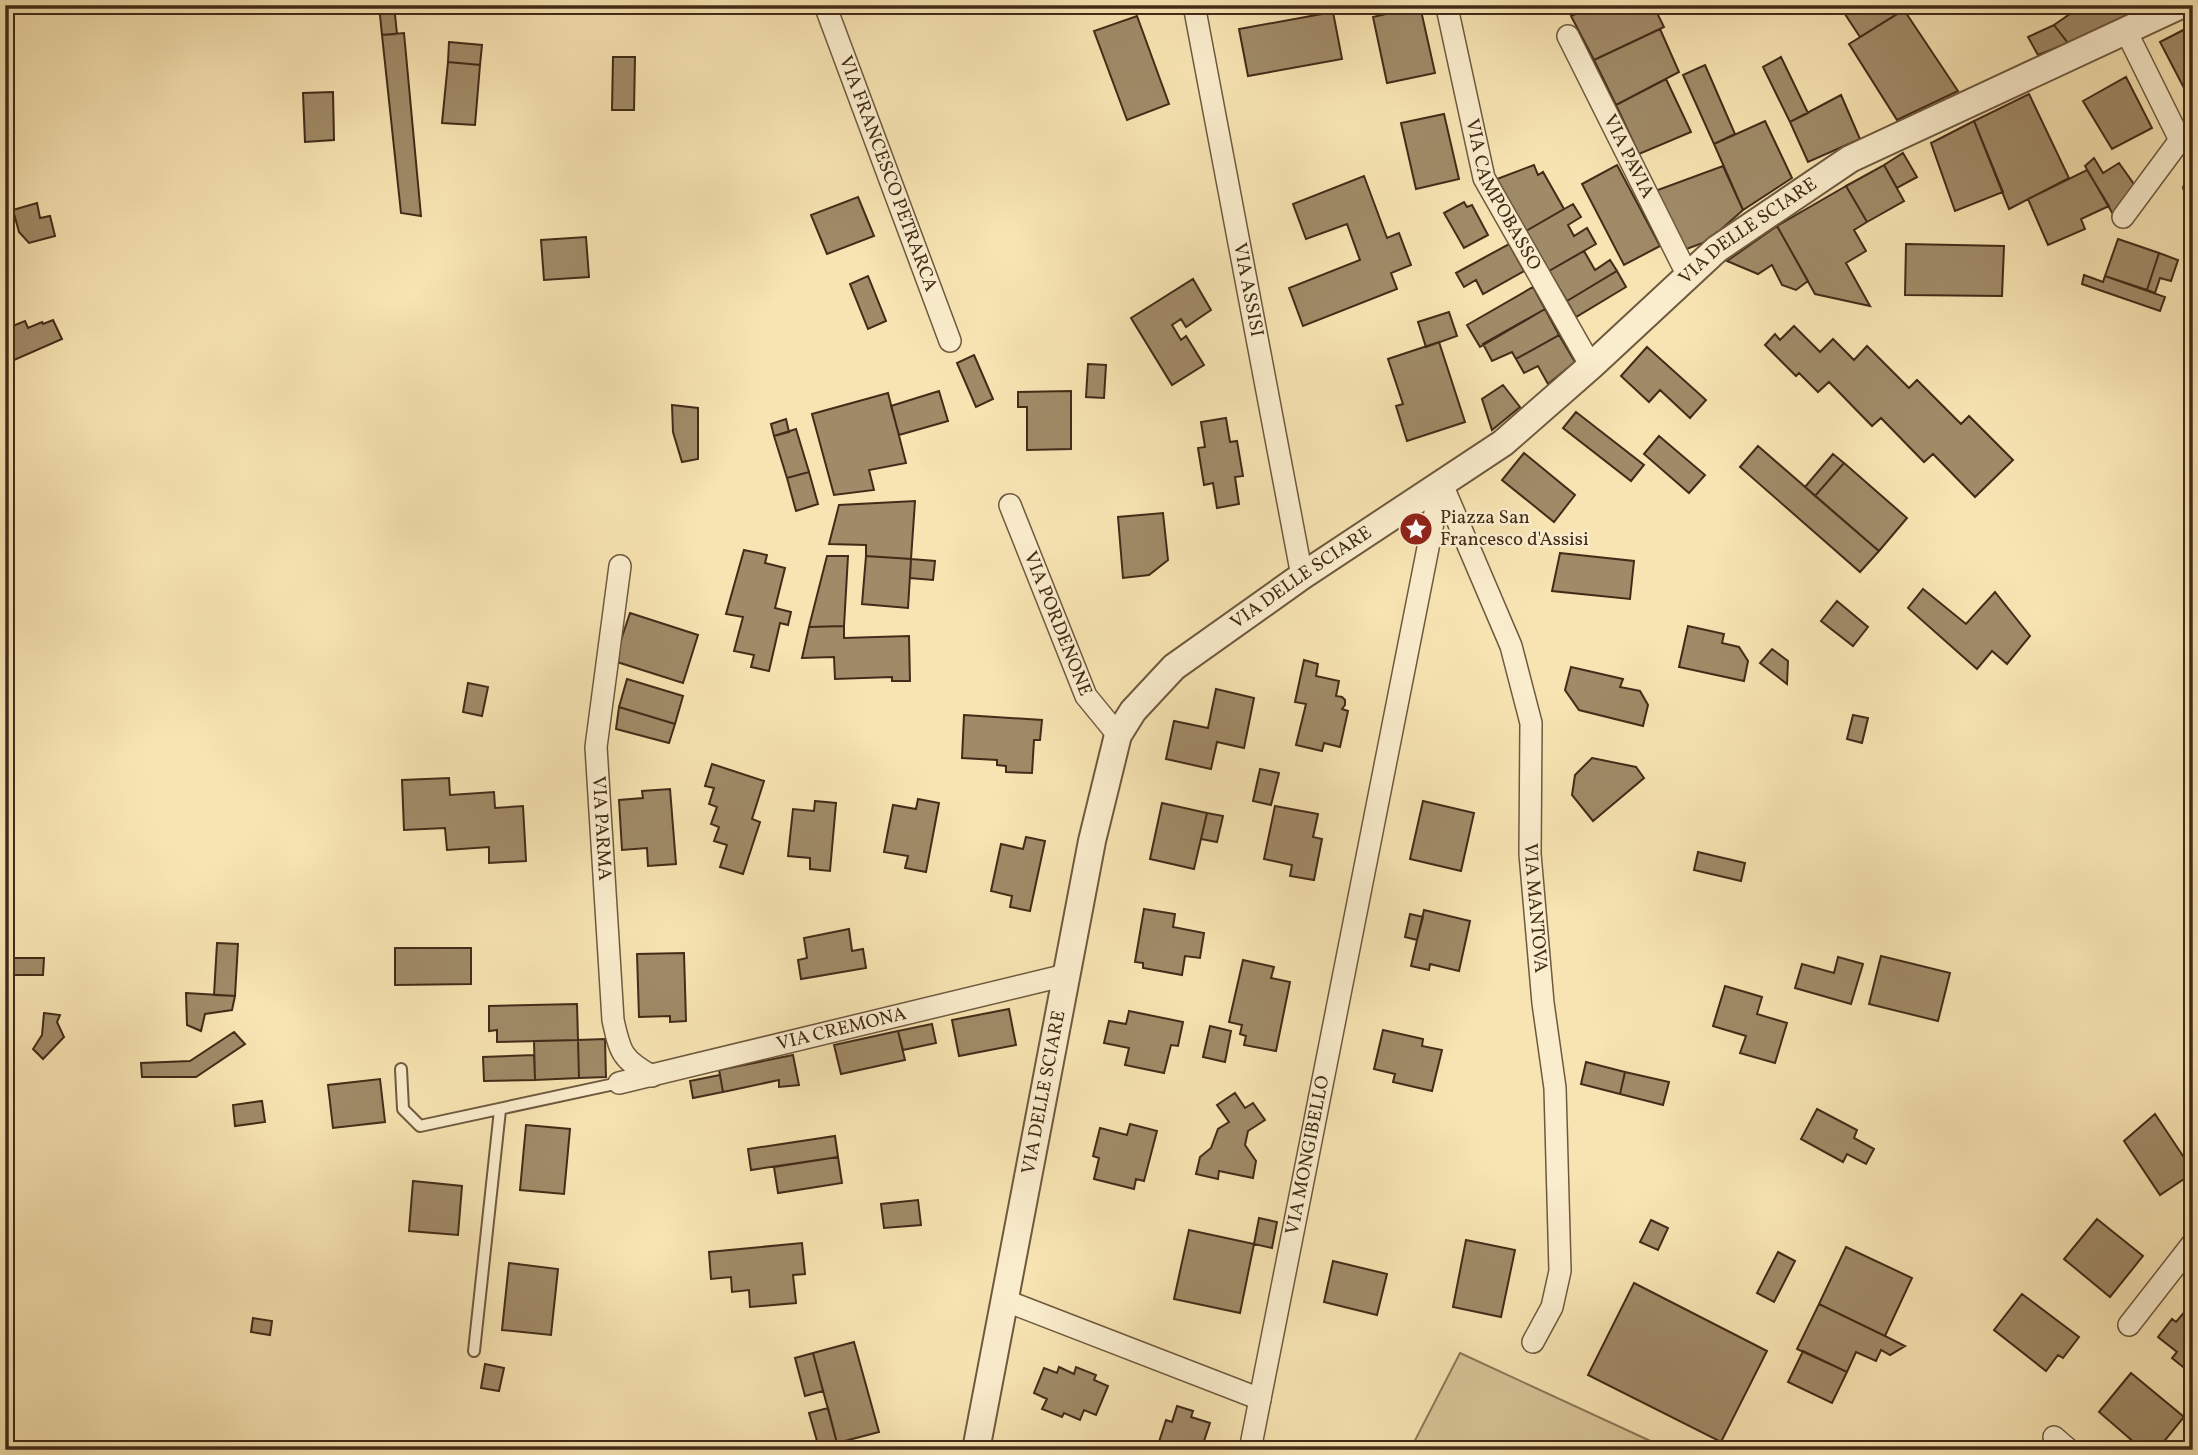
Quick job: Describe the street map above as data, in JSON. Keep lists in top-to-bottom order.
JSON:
{
  "streets": {
    "street": [
      "VIA PAVIA",
      "VIA FRANCESCO PETRARCA",
      "VIA CAMPOBASSO",
      "VIA DELLE SCIARE",
      "VIA ASSISI",
      "VIA PORDENONE",
      "VIA PARMA",
      "VIA MANTOVA",
      "VIA CREMONA",
      "VIA MONGIBELLO"
    ]
  },
  "crossings": [
    ["VIA PAVIA", "VIA DELLE SCIARE"],
    ["VIA CAMPOBASSO", "VIA DELLE SCIARE"],
    ["VIA DELLE SCIARE", "VIA ASSISI"],
    ["VIA DELLE SCIARE", "VIA PORDENONE"],
    ["VIA DELLE SCIARE", "VIA MANTOVA"],
    ["VIA DELLE SCIARE", "VIA CREMONA"],
    ["VIA DELLE SCIARE", "VIA MONGIBELLO"],
    ["VIA PARMA", "VIA CREMONA"],
    ["VIA MANTOVA", "VIA MONGIBELLO"]
  ],
  "places": {
    "place": ["Piazza San Francesco d'Assisi"]
  }
}
